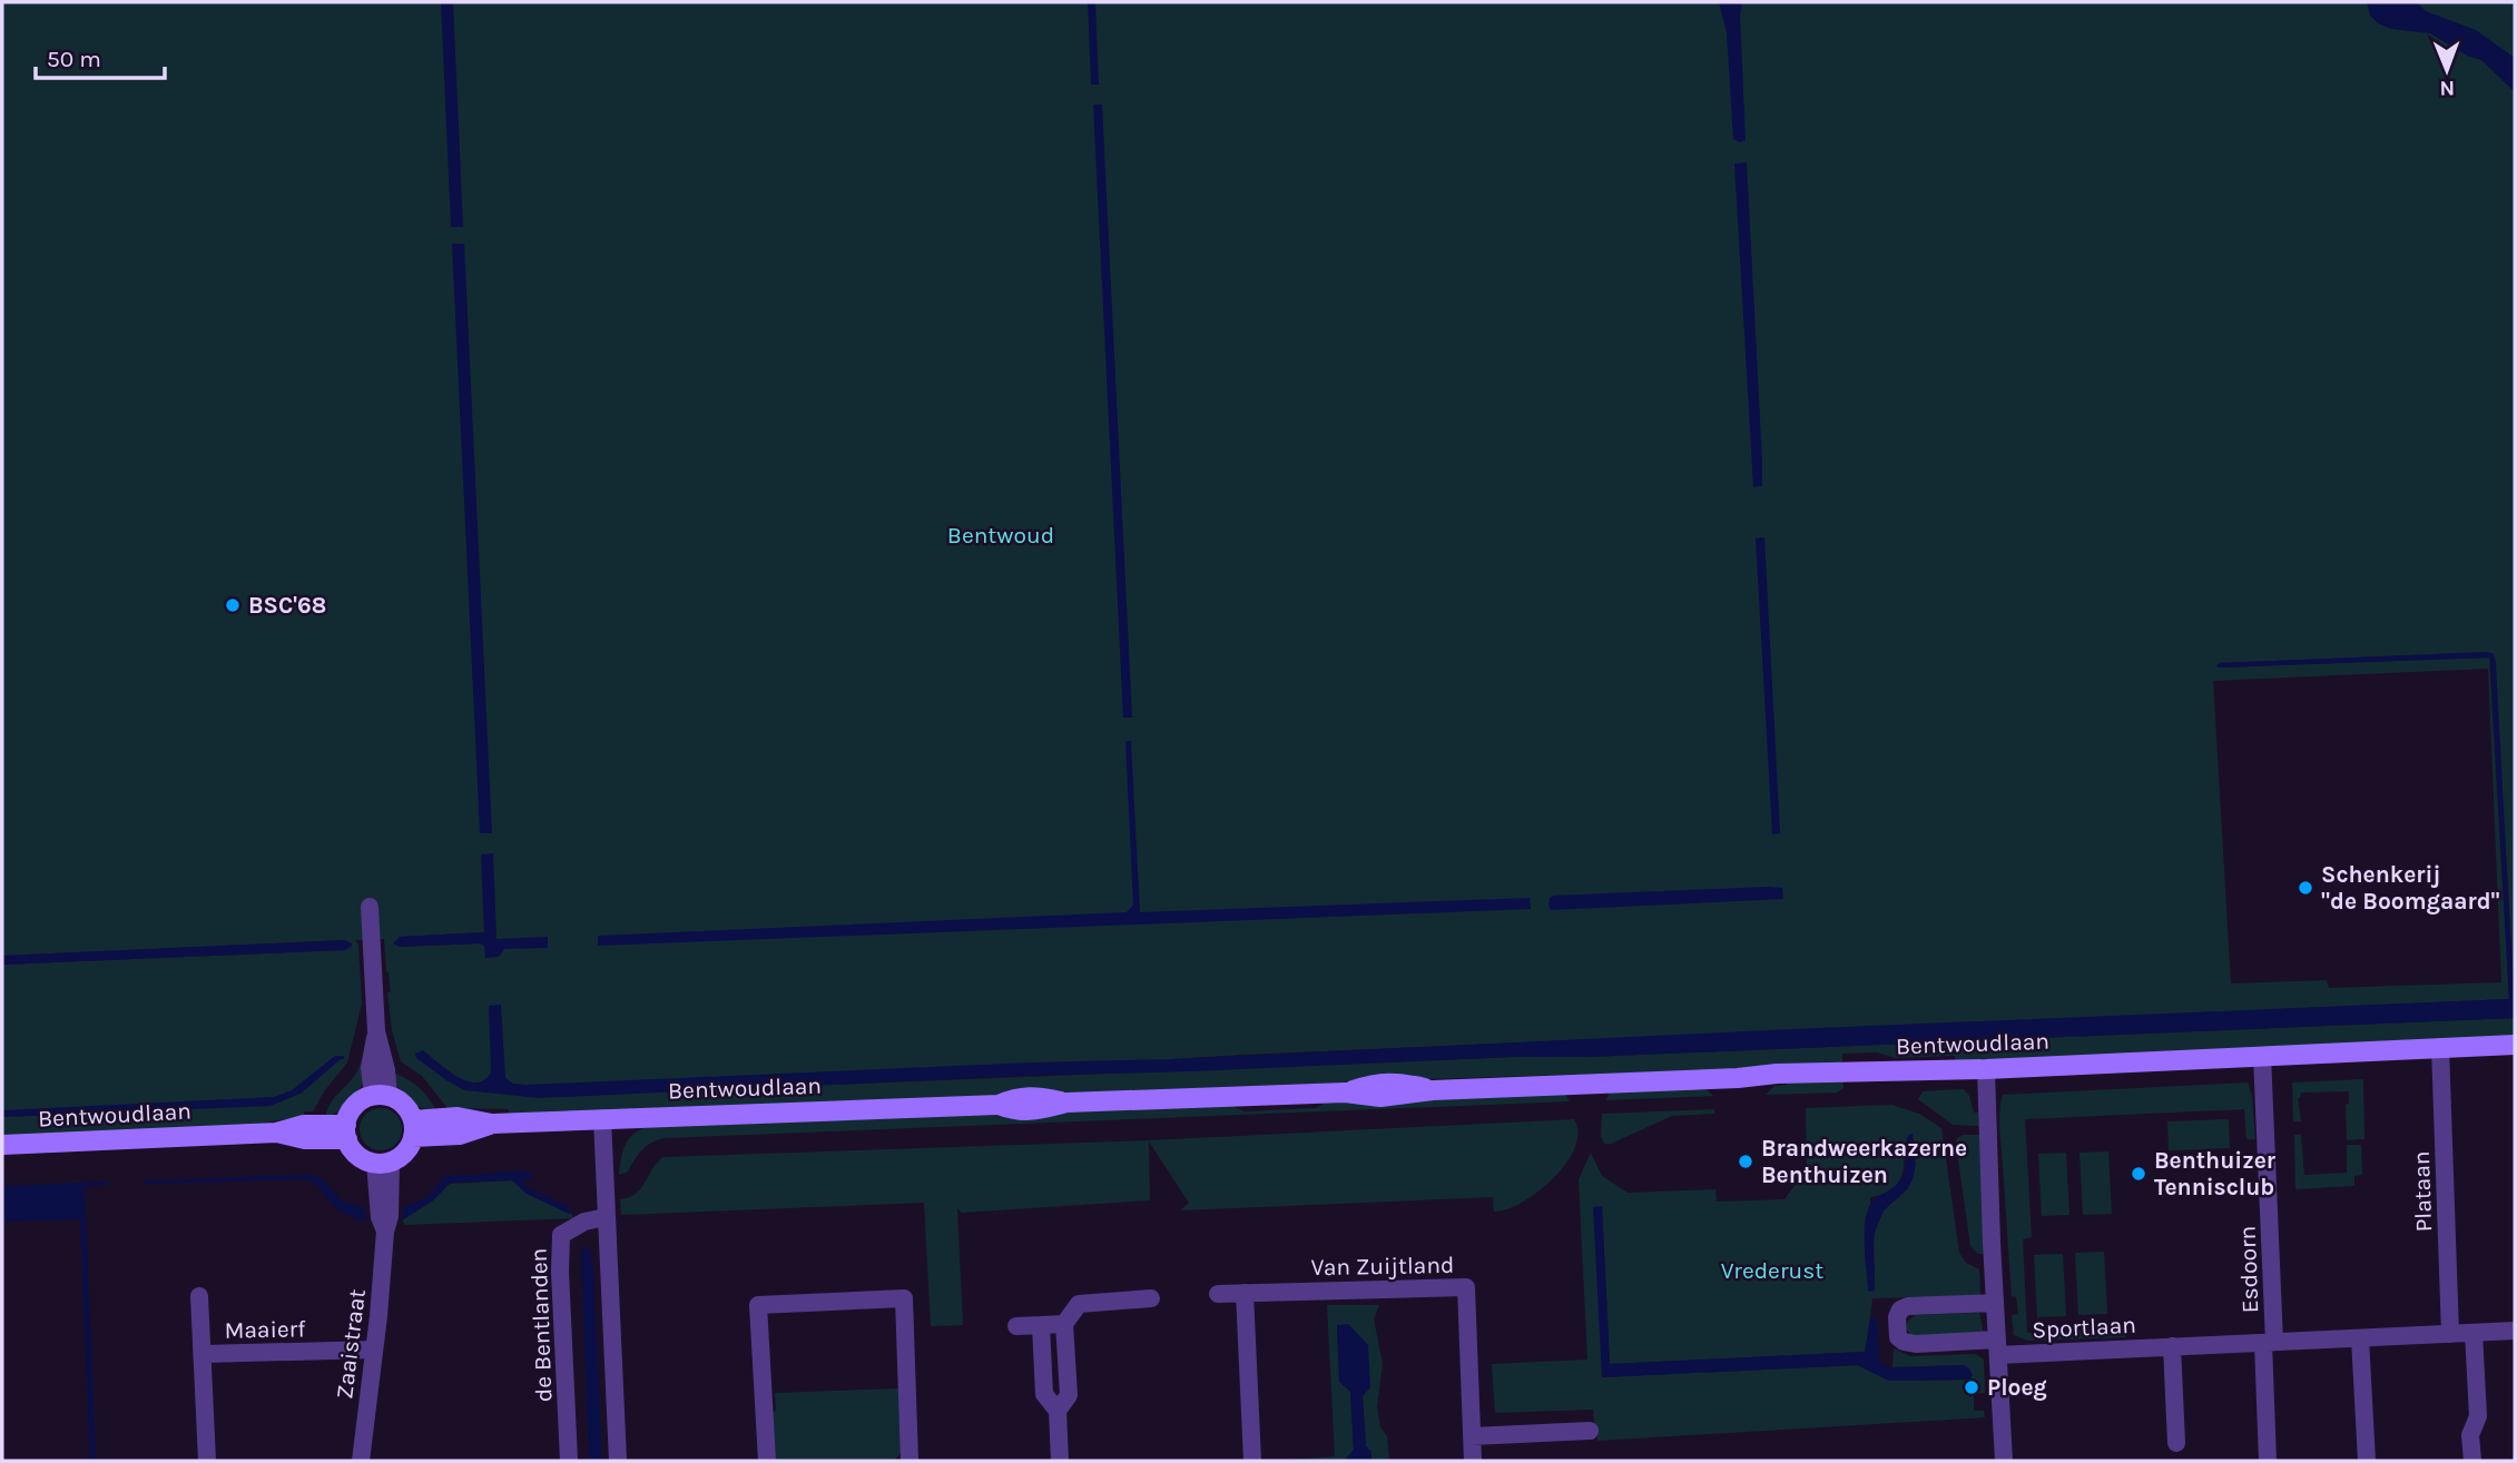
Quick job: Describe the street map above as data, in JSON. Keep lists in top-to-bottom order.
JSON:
{
  "streets": {
    "main road": ["Bentwoudlaan"],
    "street": [
      "Plataan",
      "Van Zuijtland",
      "Esdoorn",
      "de Bentlanden",
      "Sportlaan",
      "Maaierf",
      "Zaaistraat"
    ]
  },
  "crossings": [
    ["Bentwoudlaan", "Plataan"],
    ["Bentwoudlaan", "Esdoorn"],
    ["Bentwoudlaan", "Zaaistraat"],
    ["Plataan", "Sportlaan"],
    ["Esdoorn", "Sportlaan"],
    ["Maaierf", "Zaaistraat"]
  ],
  "parks": ["Bentwoud", "Vrederust"],
  "places": [
    "BSC'68",
    "Schenkerij \"de Boomgaard\"",
    "Brandweerkazerne Benthuizen",
    "Benthuizer Tennisclub",
    "Ploeg"
  ],
  "scale_bar": "50 m",
  "north": "bottom"
}
